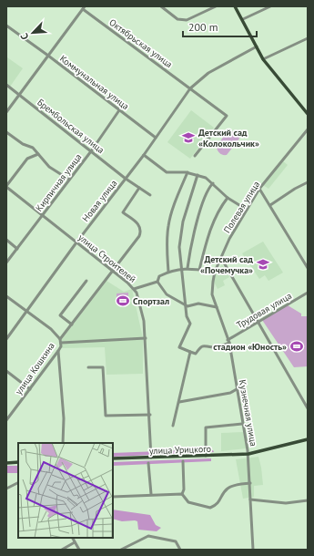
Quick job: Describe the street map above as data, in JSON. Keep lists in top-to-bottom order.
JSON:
{
  "streets": {
    "main road": ["улица Урицкого"],
    "street": [
      "Октябрьская улица",
      "Коммунальная улица",
      "Брембольская улица",
      "Кирпичная улица",
      "Новая улица",
      "Полевая улица",
      "улица Строителей",
      "Трудовая улица",
      "улица Кошкина",
      "Кузнечная улица"
    ]
  },
  "crossings": [
    ["Октябрьская улица", "Новая улица"],
    ["Коммунальная улица", "Кирпичная улица"],
    ["Коммунальная улица", "Новая улица"],
    ["Брембольская улица", "Кирпичная улица"],
    ["Брембольская улица", "Новая улица"],
    ["Брембольская улица", "улица Кошкина"],
    ["Кирпичная улица", "улица Строителей"],
    ["Новая улица", "улица Строителей"],
    ["Полевая улица", "Кузнечная улица"],
    ["улица Строителей", "улица Кошкина"],
    ["улица Строителей", "улица Урицкого"],
    ["Трудовая улица", "Кузнечная улица"],
    ["Кузнечная улица", "улица Урицкого"]
  ],
  "places": {
    "school or university": ["Детский сад «Колокольчик»", "Детский сад «Почемучка»"],
    "sports": ["Спортзал", "стадион «Юность»"]
  },
  "scale_bar": "200 m",
  "north": "bottom left"
}
